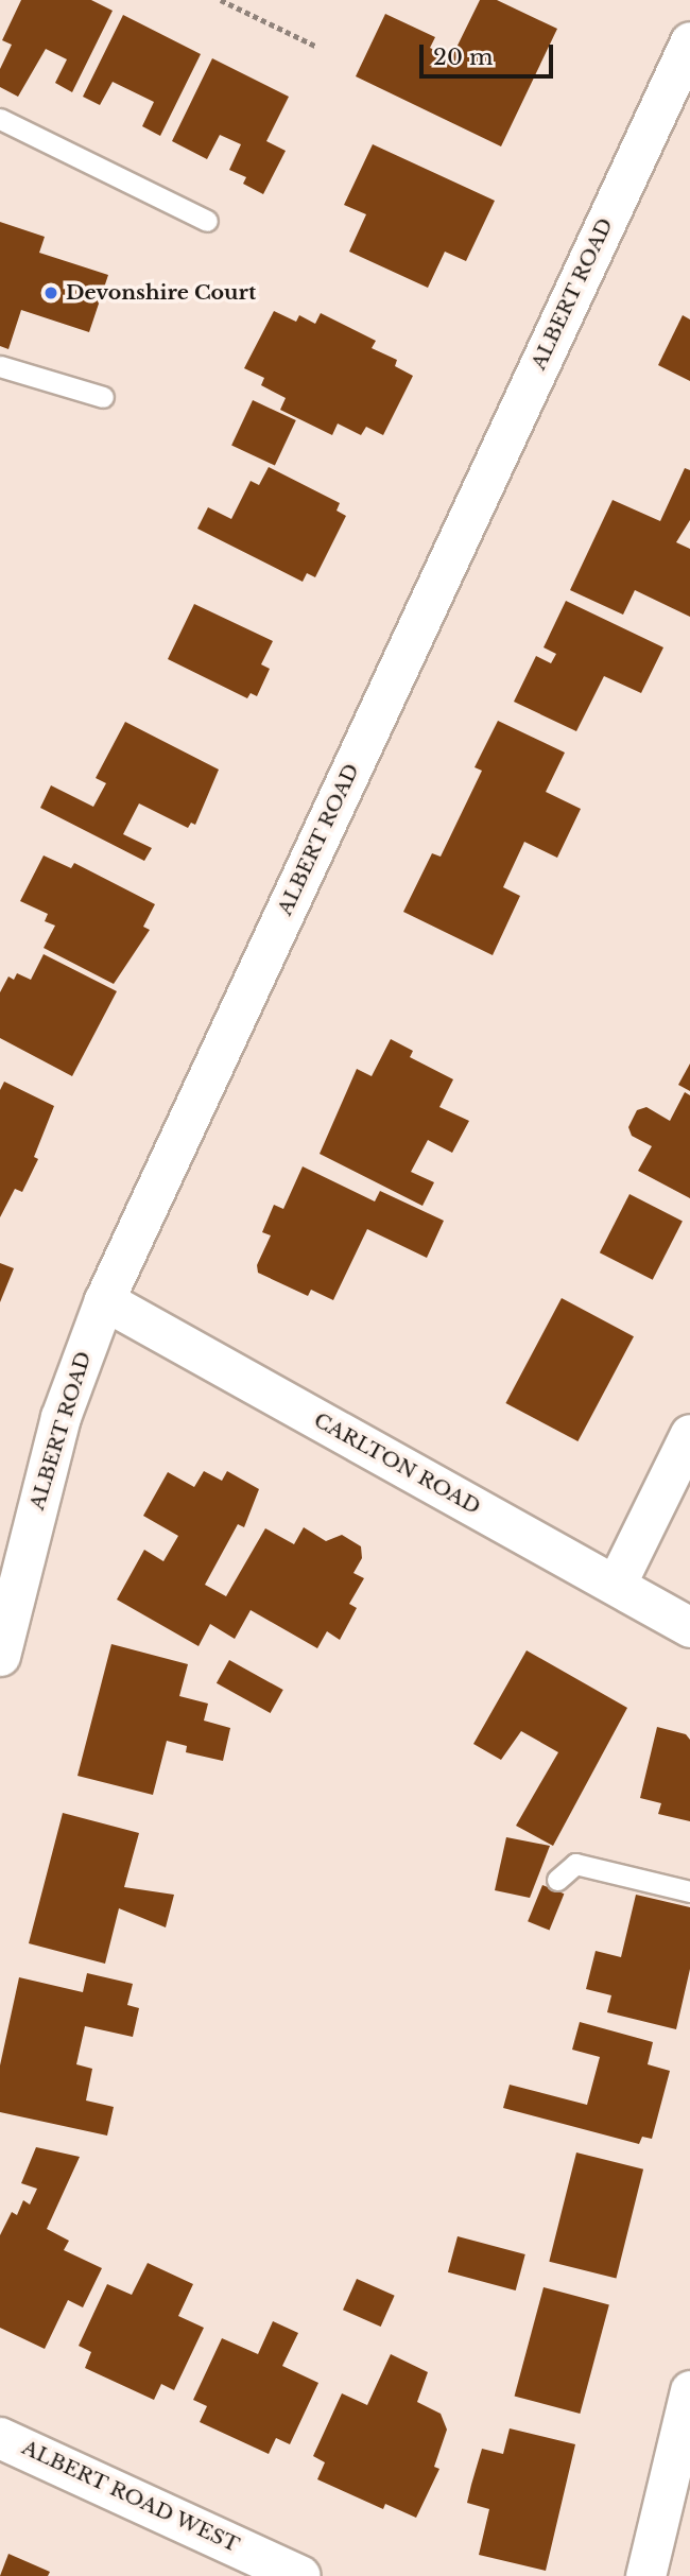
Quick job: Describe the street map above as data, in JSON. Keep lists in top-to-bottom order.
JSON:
{
  "streets": {
    "street": ["ALBERT ROAD", "CARLTON ROAD", "ALBERT ROAD WEST"]
  },
  "crossings": [
    ["ALBERT ROAD", "CARLTON ROAD"]
  ],
  "places": ["Devonshire Court"],
  "scale_bar": "20 m"
}
